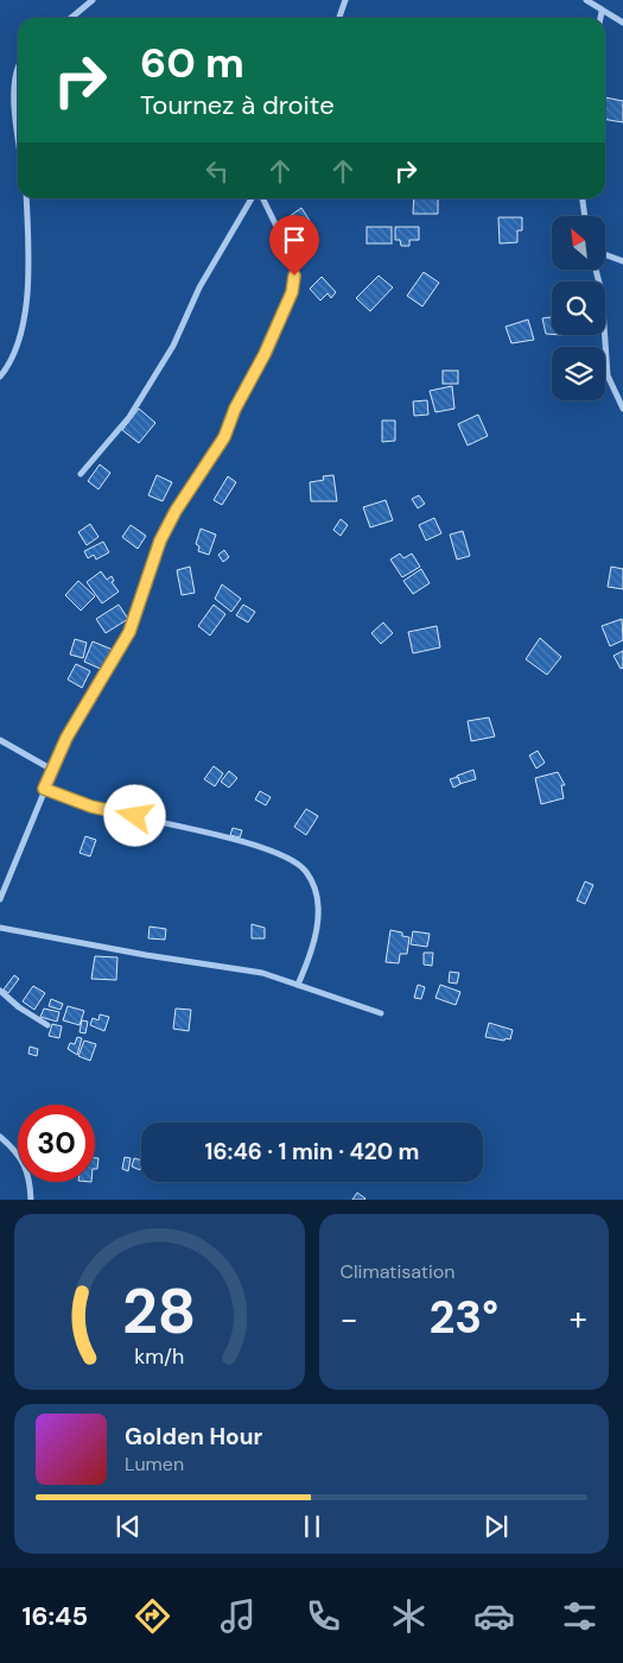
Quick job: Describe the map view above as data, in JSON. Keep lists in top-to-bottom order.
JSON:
{
  "north": "top left",
  "page": {
    "turn": ["60 m", "Tournez à droite"],
    "limit": "30",
    "trip": "16:46 · 1 min · 420 m",
    "tile": "Climatisation",
    "heat": ["−", "23°", "+"],
    "song": ["Golden Hour", "Lumen"],
    "tabs": "16:45",
    "gauge": ["28", "km/h"]
  }
}
